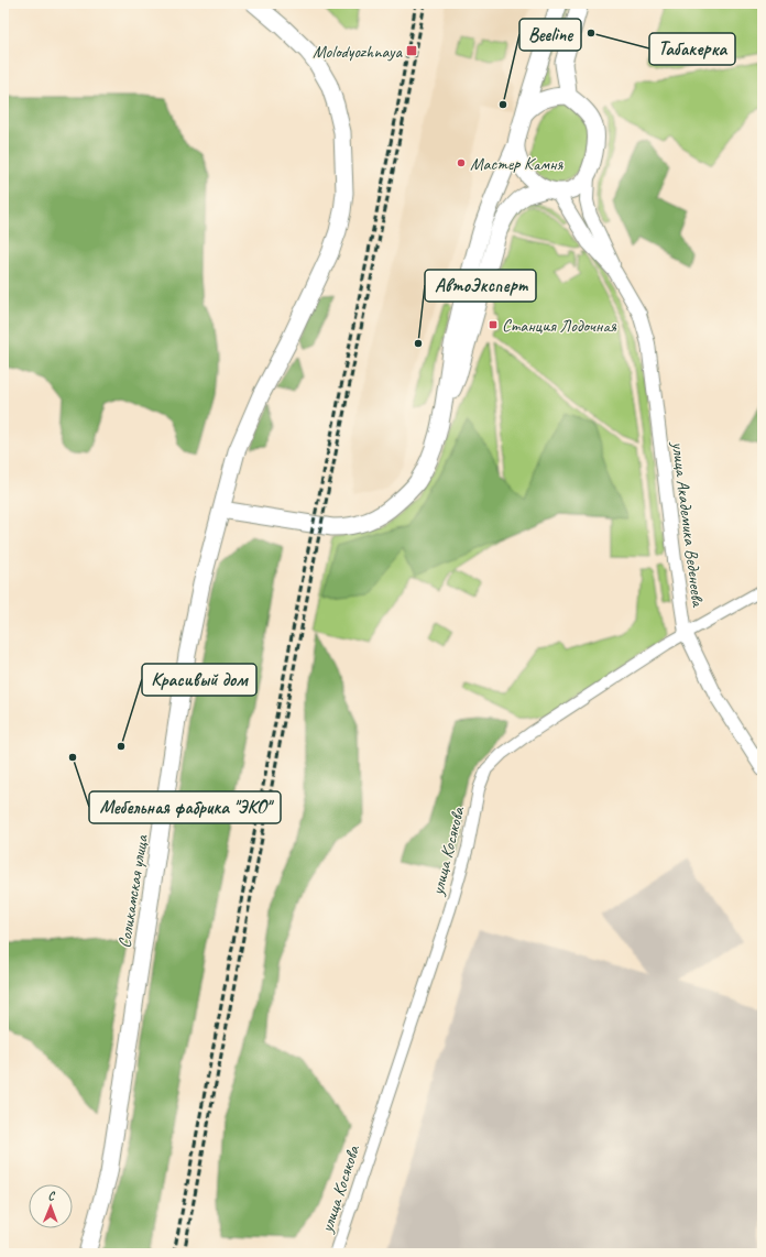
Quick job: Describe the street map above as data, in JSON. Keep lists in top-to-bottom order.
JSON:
{
  "streets": {
    "main road": ["Соликамская улица"],
    "street": ["улица Академика Веденеева", "улица Косякова"]
  },
  "crossings": [
    ["улица Академика Веденеева", "улица Косякова"]
  ],
  "places": {
    "other": [
      "Табакерка",
      "Beeline",
      "Мастер Камня",
      "АвтоЭксперт",
      "Красивый дом",
      "Мебельная фабрика \"ЭКО\""
    ],
    "transit": ["Molodyozhnaya", "Станция Лодочная"]
  },
  "north": "top"
}
